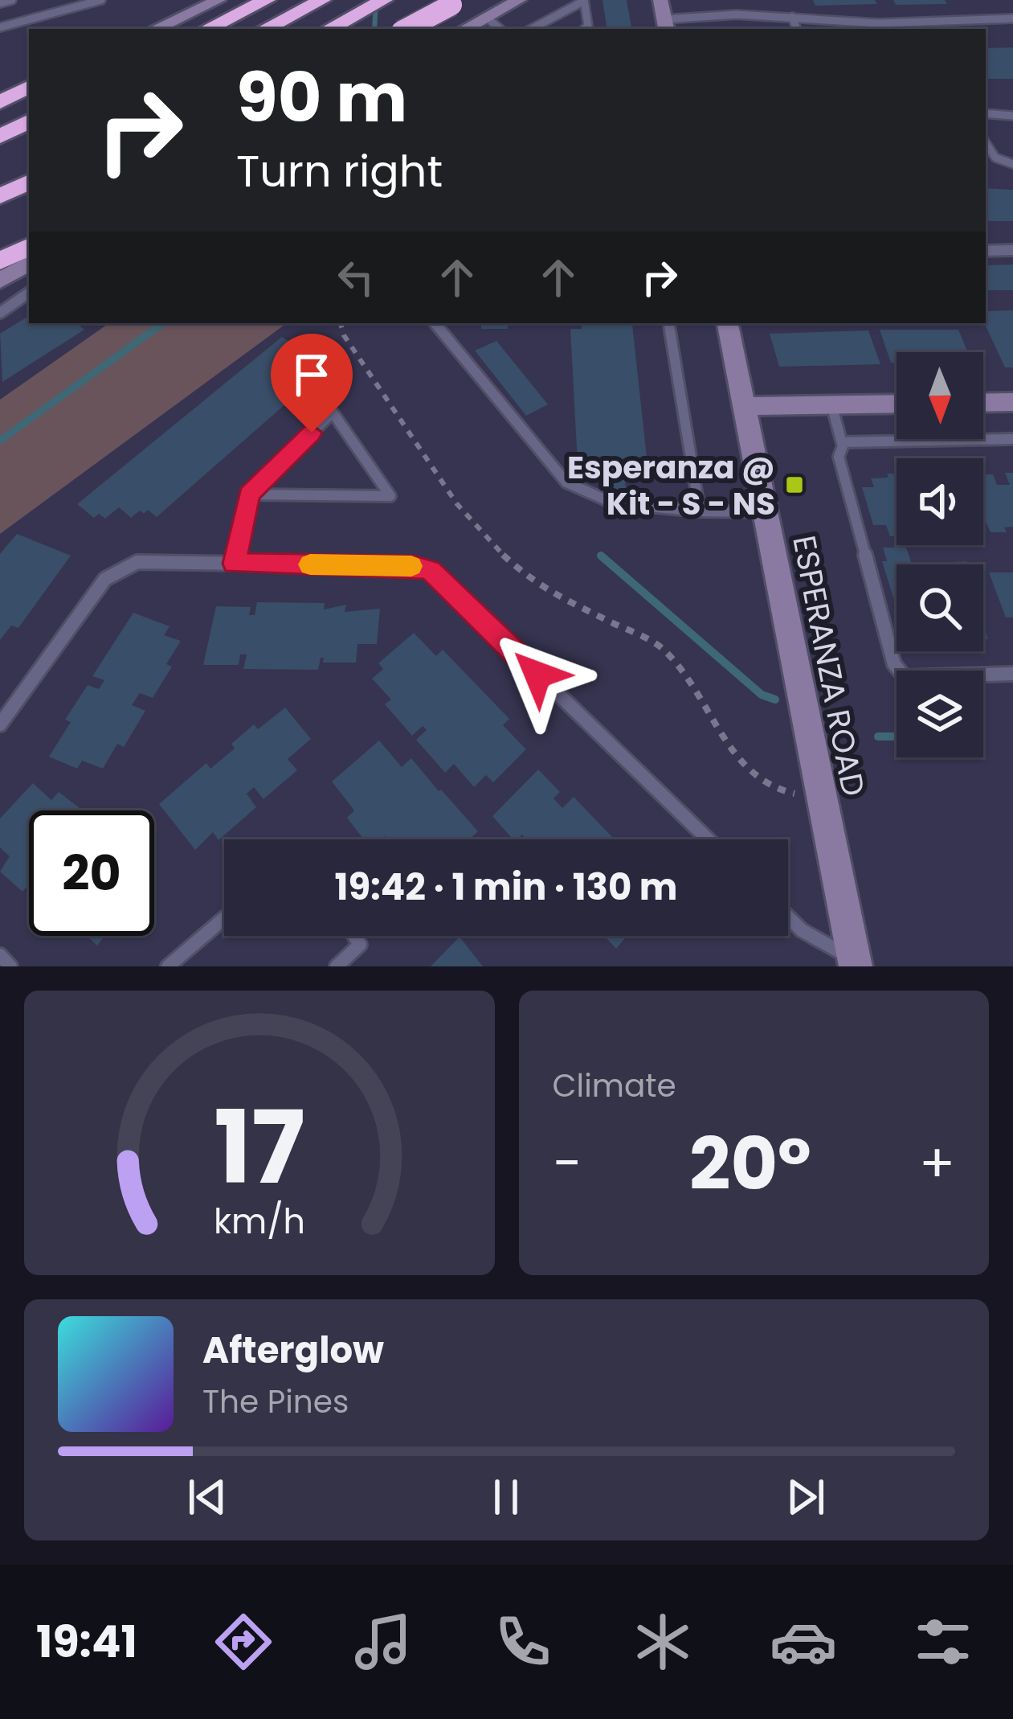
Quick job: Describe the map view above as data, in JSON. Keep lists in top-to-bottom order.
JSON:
{
  "streets": {
    "street": ["ESPERANZA ROAD"]
  },
  "places": {
    "transit": ["Esperanza @ Kit - S - NS"]
  },
  "north": "bottom",
  "page": {
    "turn": ["90 m", "Turn right"],
    "limit": "20",
    "trip": "19:42 · 1 min · 130 m",
    "tile": "Climate",
    "heat": ["−", "20°", "+"],
    "song": ["Afterglow", "The Pines"],
    "tabs": "19:41",
    "gauge": ["17", "km/h"]
  }
}
